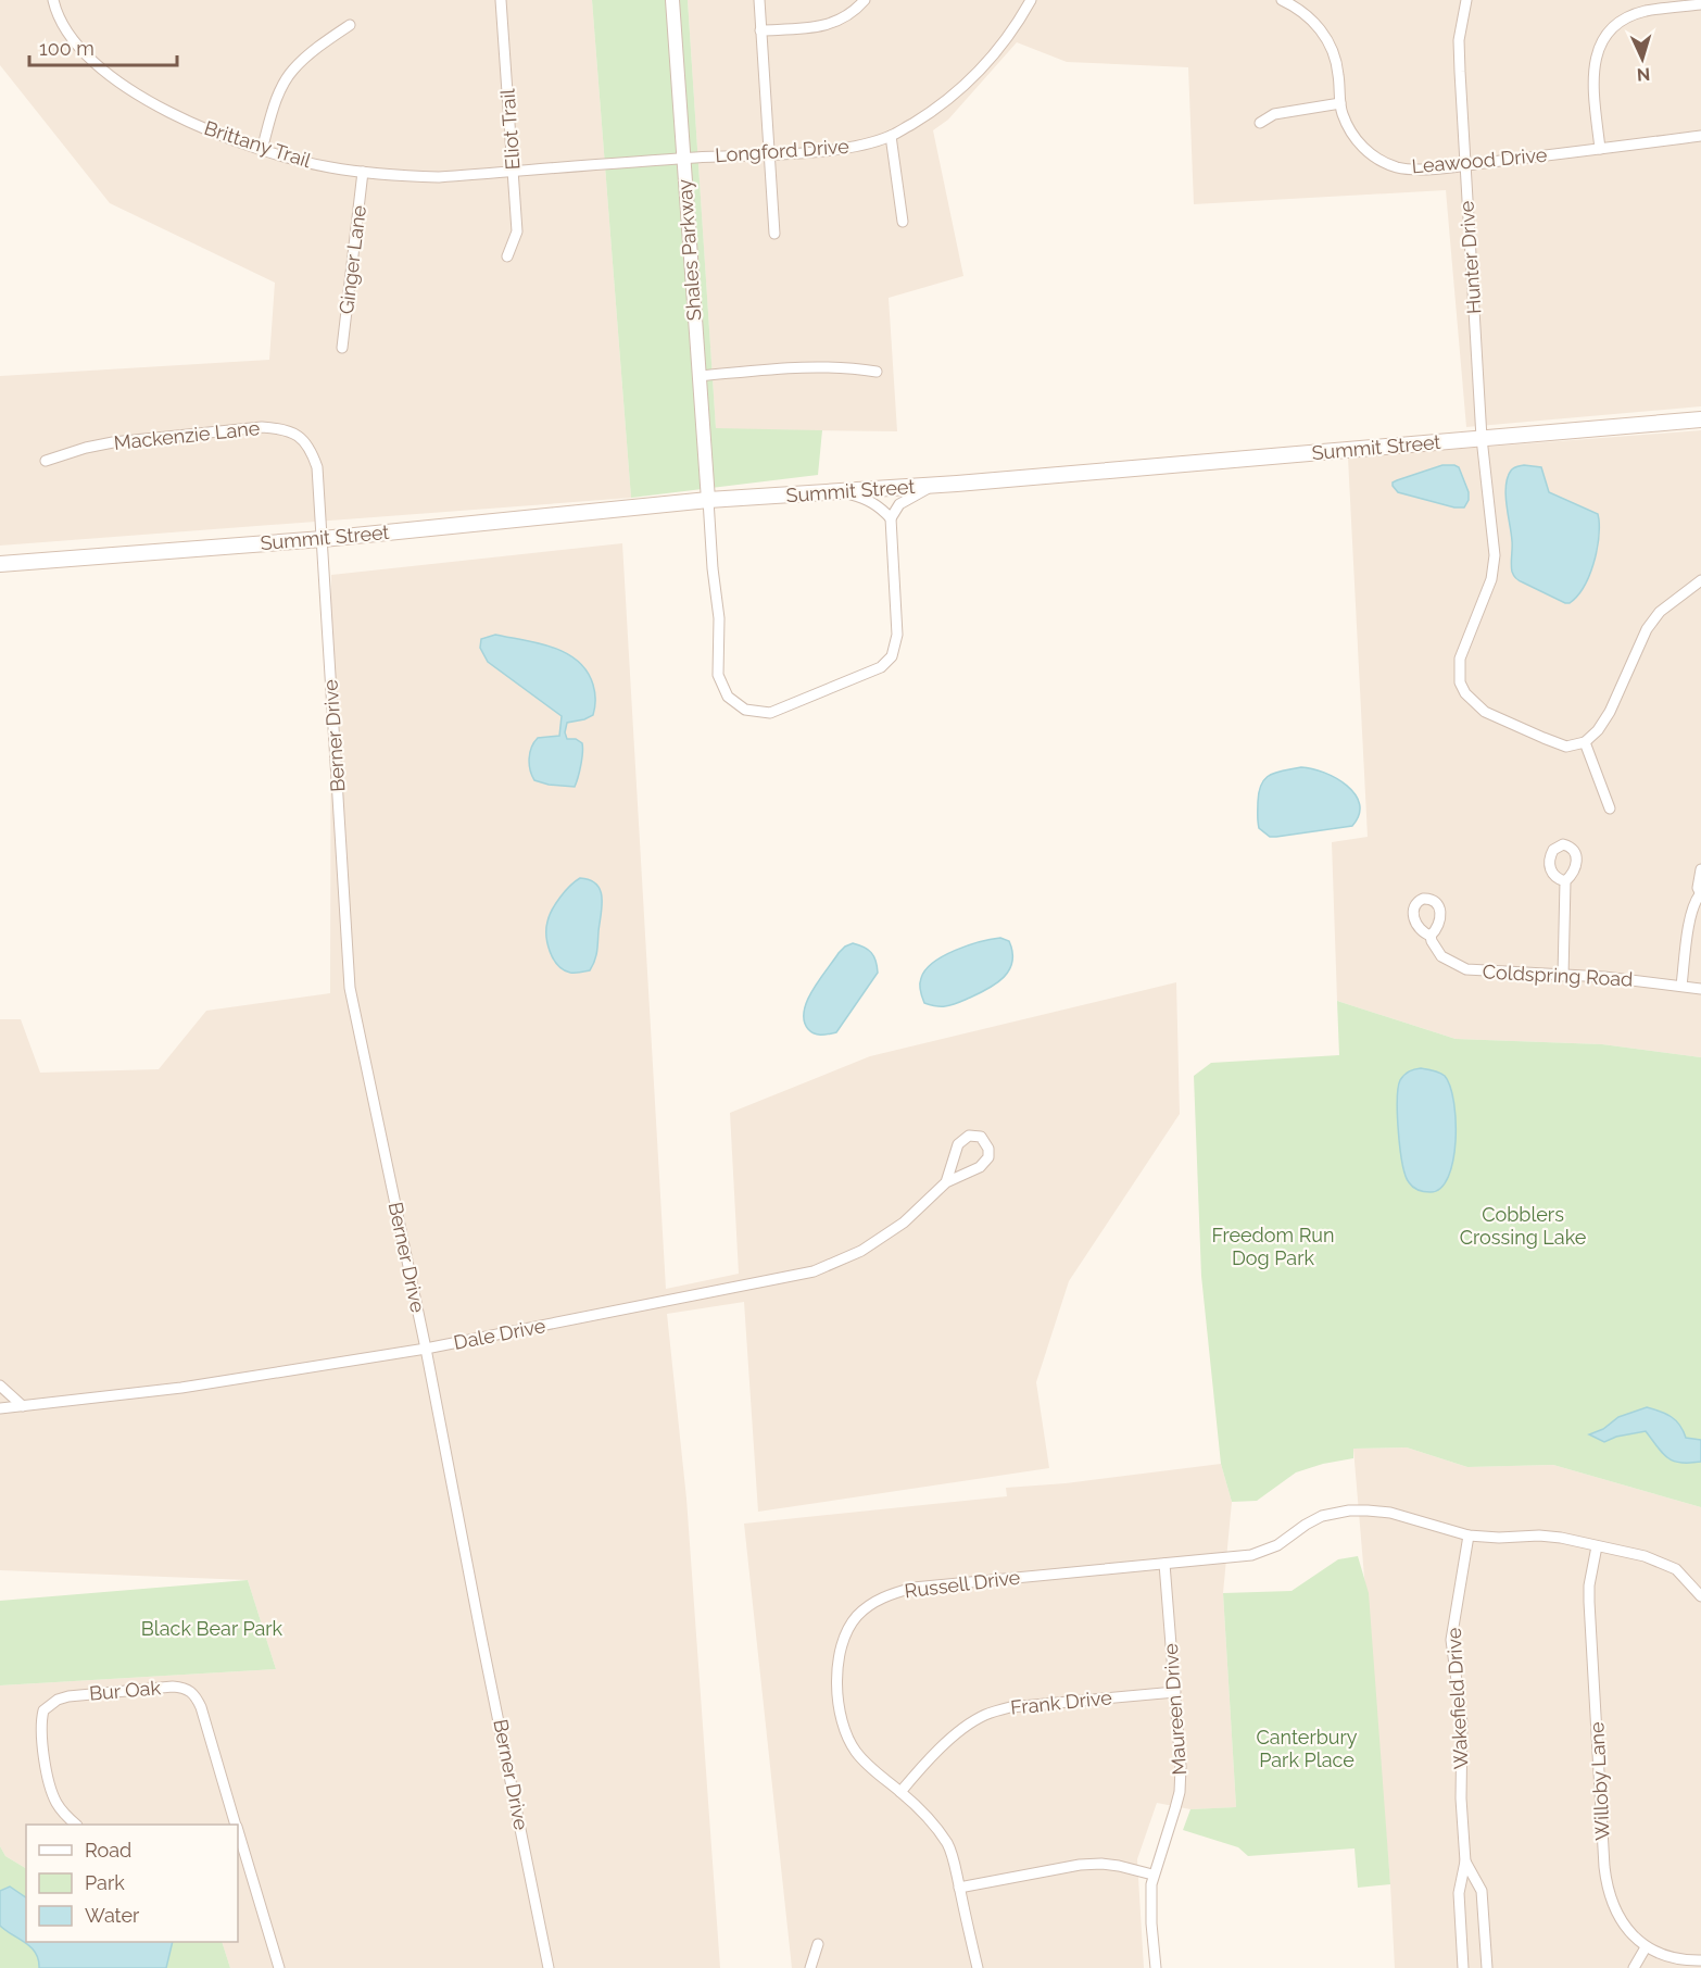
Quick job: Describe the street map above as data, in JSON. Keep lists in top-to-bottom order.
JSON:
{
  "streets": {
    "main road": ["Summit Street"],
    "street": [
      "Eliot Trail",
      "Brittany Trail",
      "Longford Drive",
      "Leawood Drive",
      "Shales Parkway",
      "Hunter Drive",
      "Ginger Lane",
      "Mackenzie Lane",
      "Berner Drive",
      "Coldspring Road",
      "Dale Drive",
      "Russell Drive",
      "Bur Oak",
      "Wakefield Drive",
      "Frank Drive",
      "Maureen Drive",
      "Willoby Lane"
    ]
  },
  "crossings": [
    ["Eliot Trail", "Brittany Trail"],
    ["Eliot Trail", "Longford Drive"],
    ["Brittany Trail", "Longford Drive"],
    ["Brittany Trail", "Ginger Lane"],
    ["Longford Drive", "Shales Parkway"],
    ["Leawood Drive", "Hunter Drive"],
    ["Shales Parkway", "Summit Street"],
    ["Hunter Drive", "Summit Street"],
    ["Mackenzie Lane", "Summit Street"],
    ["Mackenzie Lane", "Berner Drive"],
    ["Summit Street", "Berner Drive"],
    ["Berner Drive", "Dale Drive"],
    ["Russell Drive", "Wakefield Drive"],
    ["Russell Drive", "Frank Drive"],
    ["Russell Drive", "Maureen Drive"],
    ["Russell Drive", "Willoby Lane"],
    ["Frank Drive", "Maureen Drive"]
  ],
  "parks": [
    "Cobblers Crossing Lake",
    "Freedom Run Dog Park",
    "Black Bear Park",
    "Canterbury Park Place"
  ],
  "legend": ["Road", "Park", "Water"],
  "scale_bar": "100 m",
  "north": "bottom"
}
